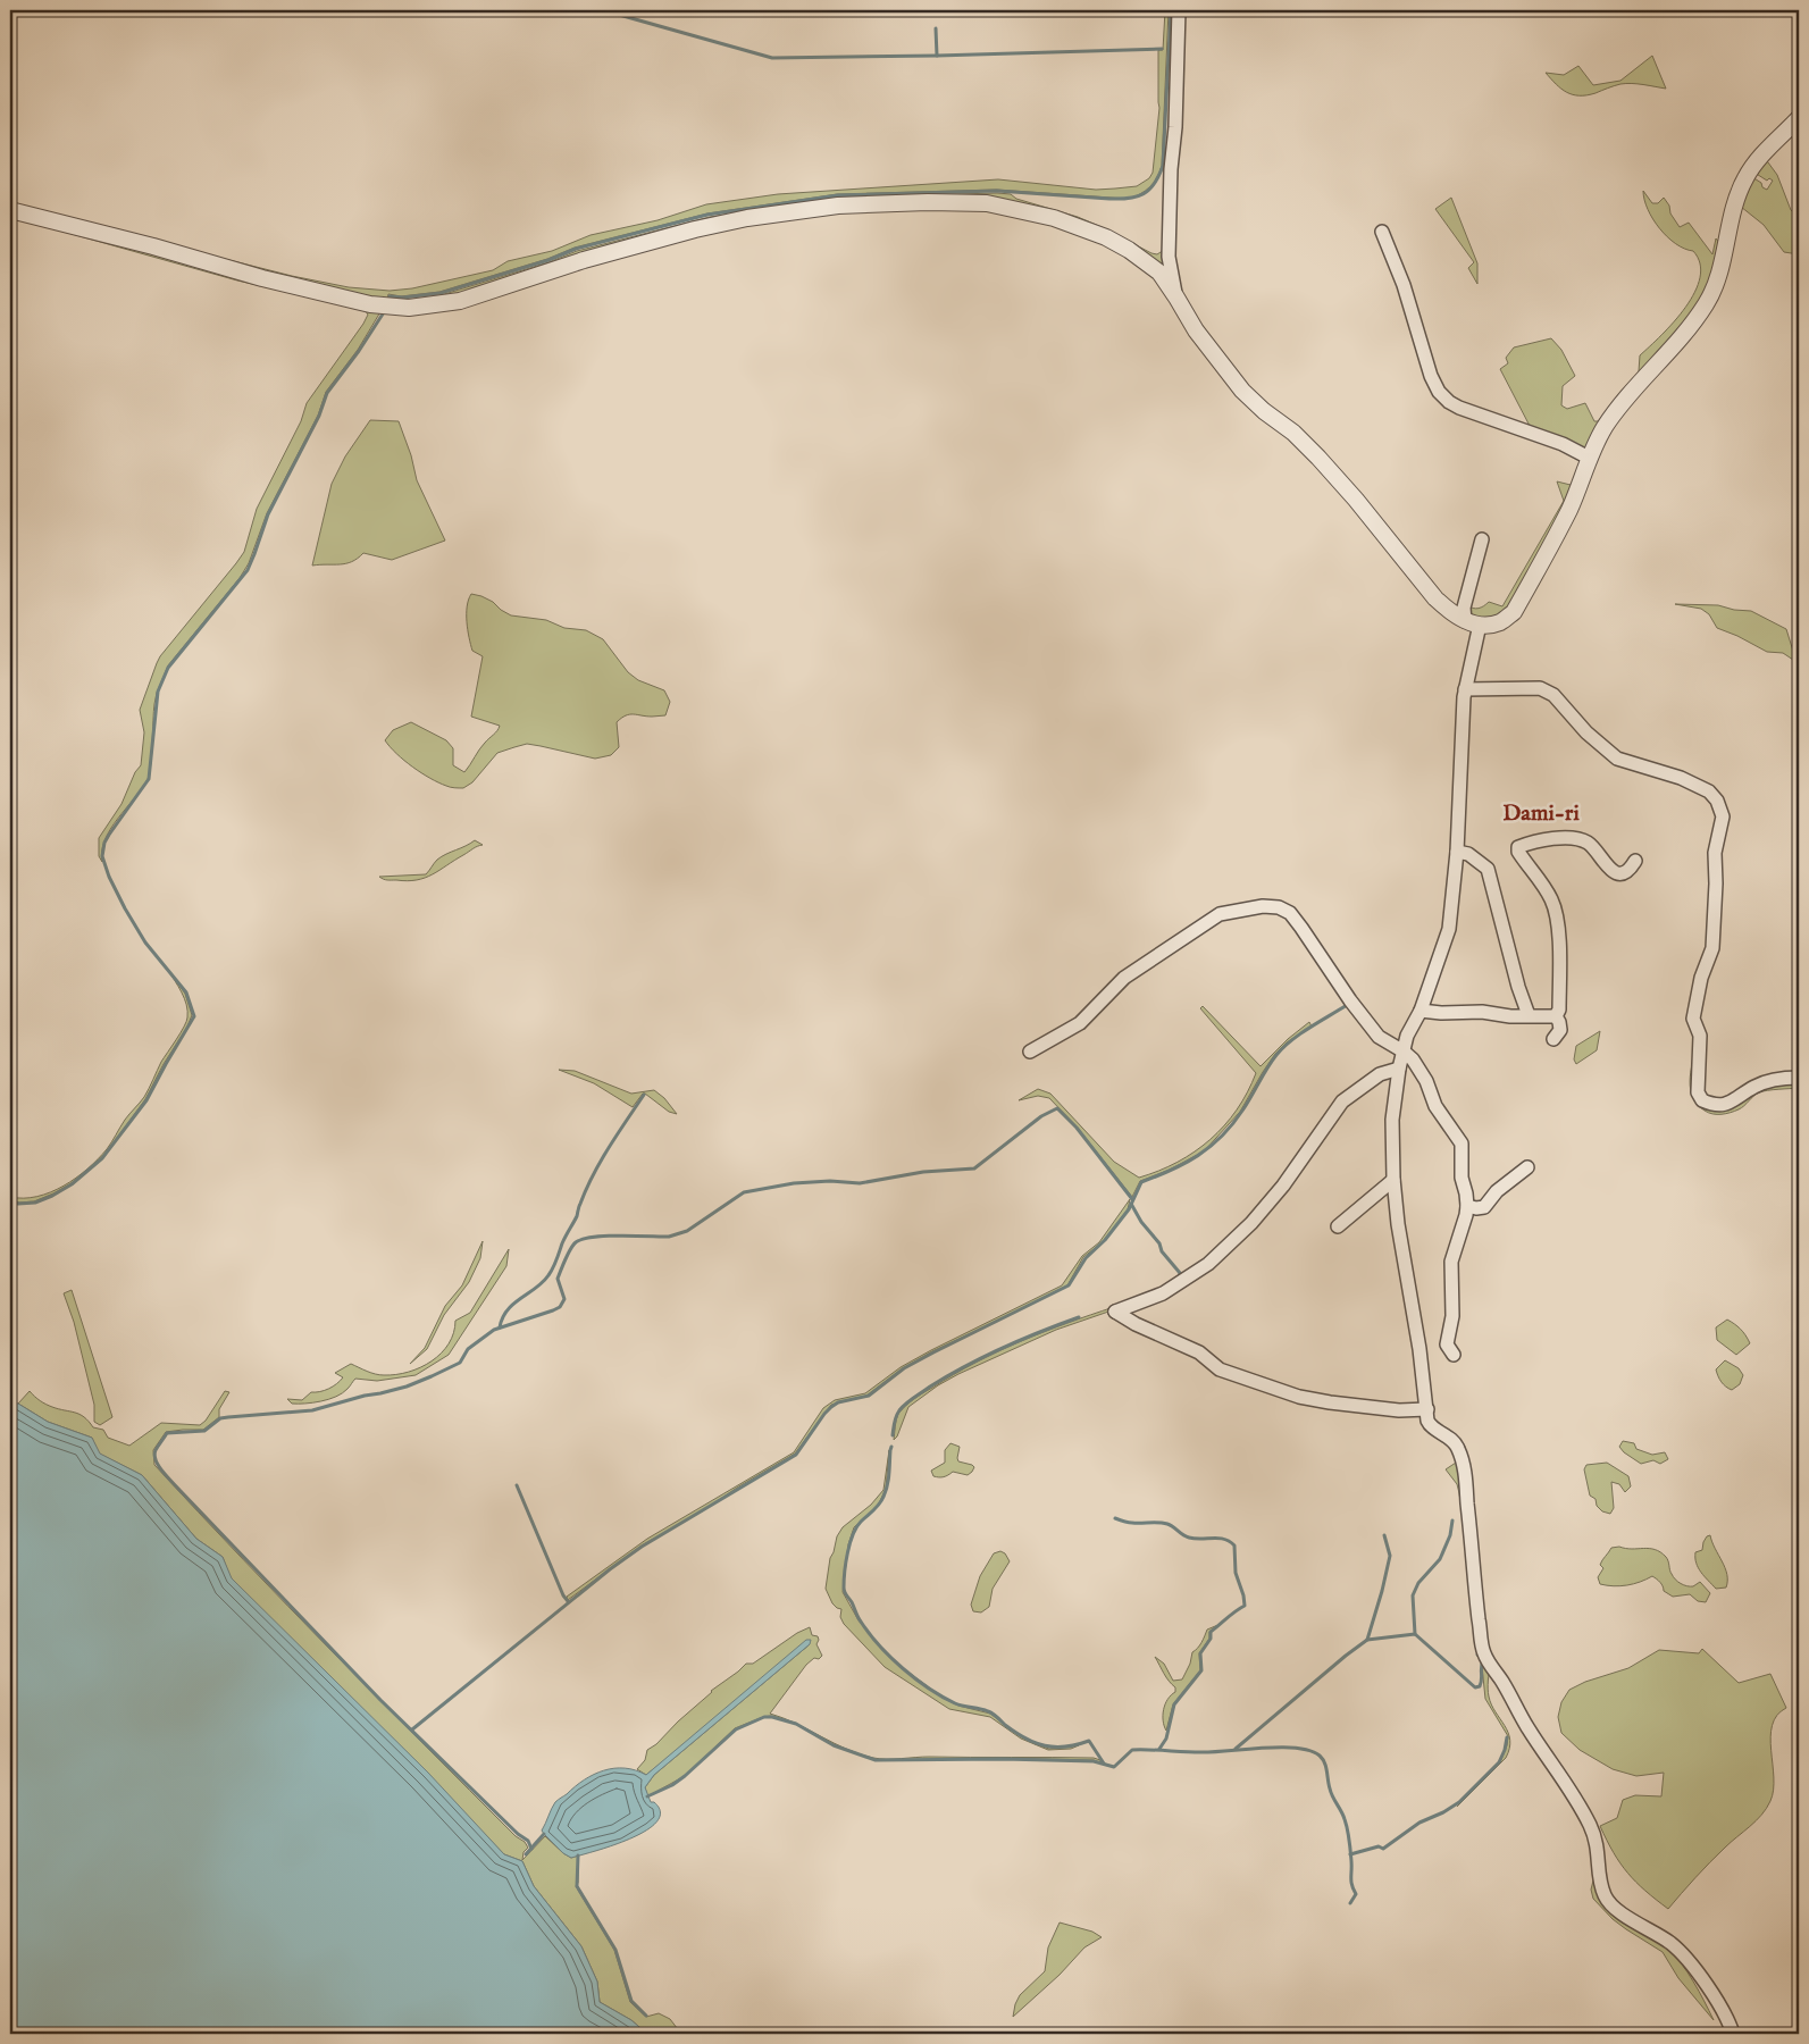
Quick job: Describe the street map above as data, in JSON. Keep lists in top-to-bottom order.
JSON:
{
  "districts": ["Dami-ri"]
}
